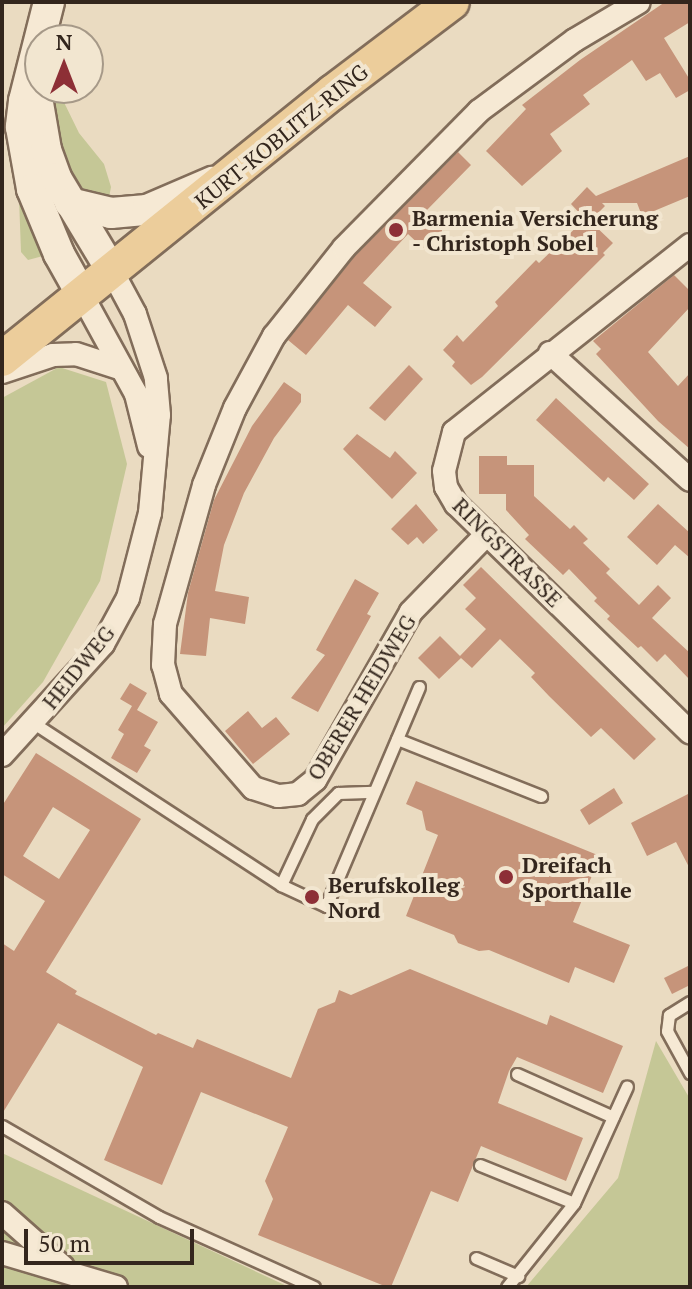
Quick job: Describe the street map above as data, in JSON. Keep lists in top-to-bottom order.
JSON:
{
  "streets": {
    "main road": ["KURT-KOBLITZ-RING"],
    "street": ["RINGSTRASSE", "HEIDWEG", "OBERER HEIDWEG"]
  },
  "crossings": [
    ["KURT-KOBLITZ-RING", "HEIDWEG"],
    ["RINGSTRASSE", "OBERER HEIDWEG"]
  ],
  "places": ["Barmenia Versicherung - Christoph Sobel", "Dreifach Sporthalle", "Berufskolleg Nord"],
  "scale_bar": "50 m",
  "north": "top"
}
